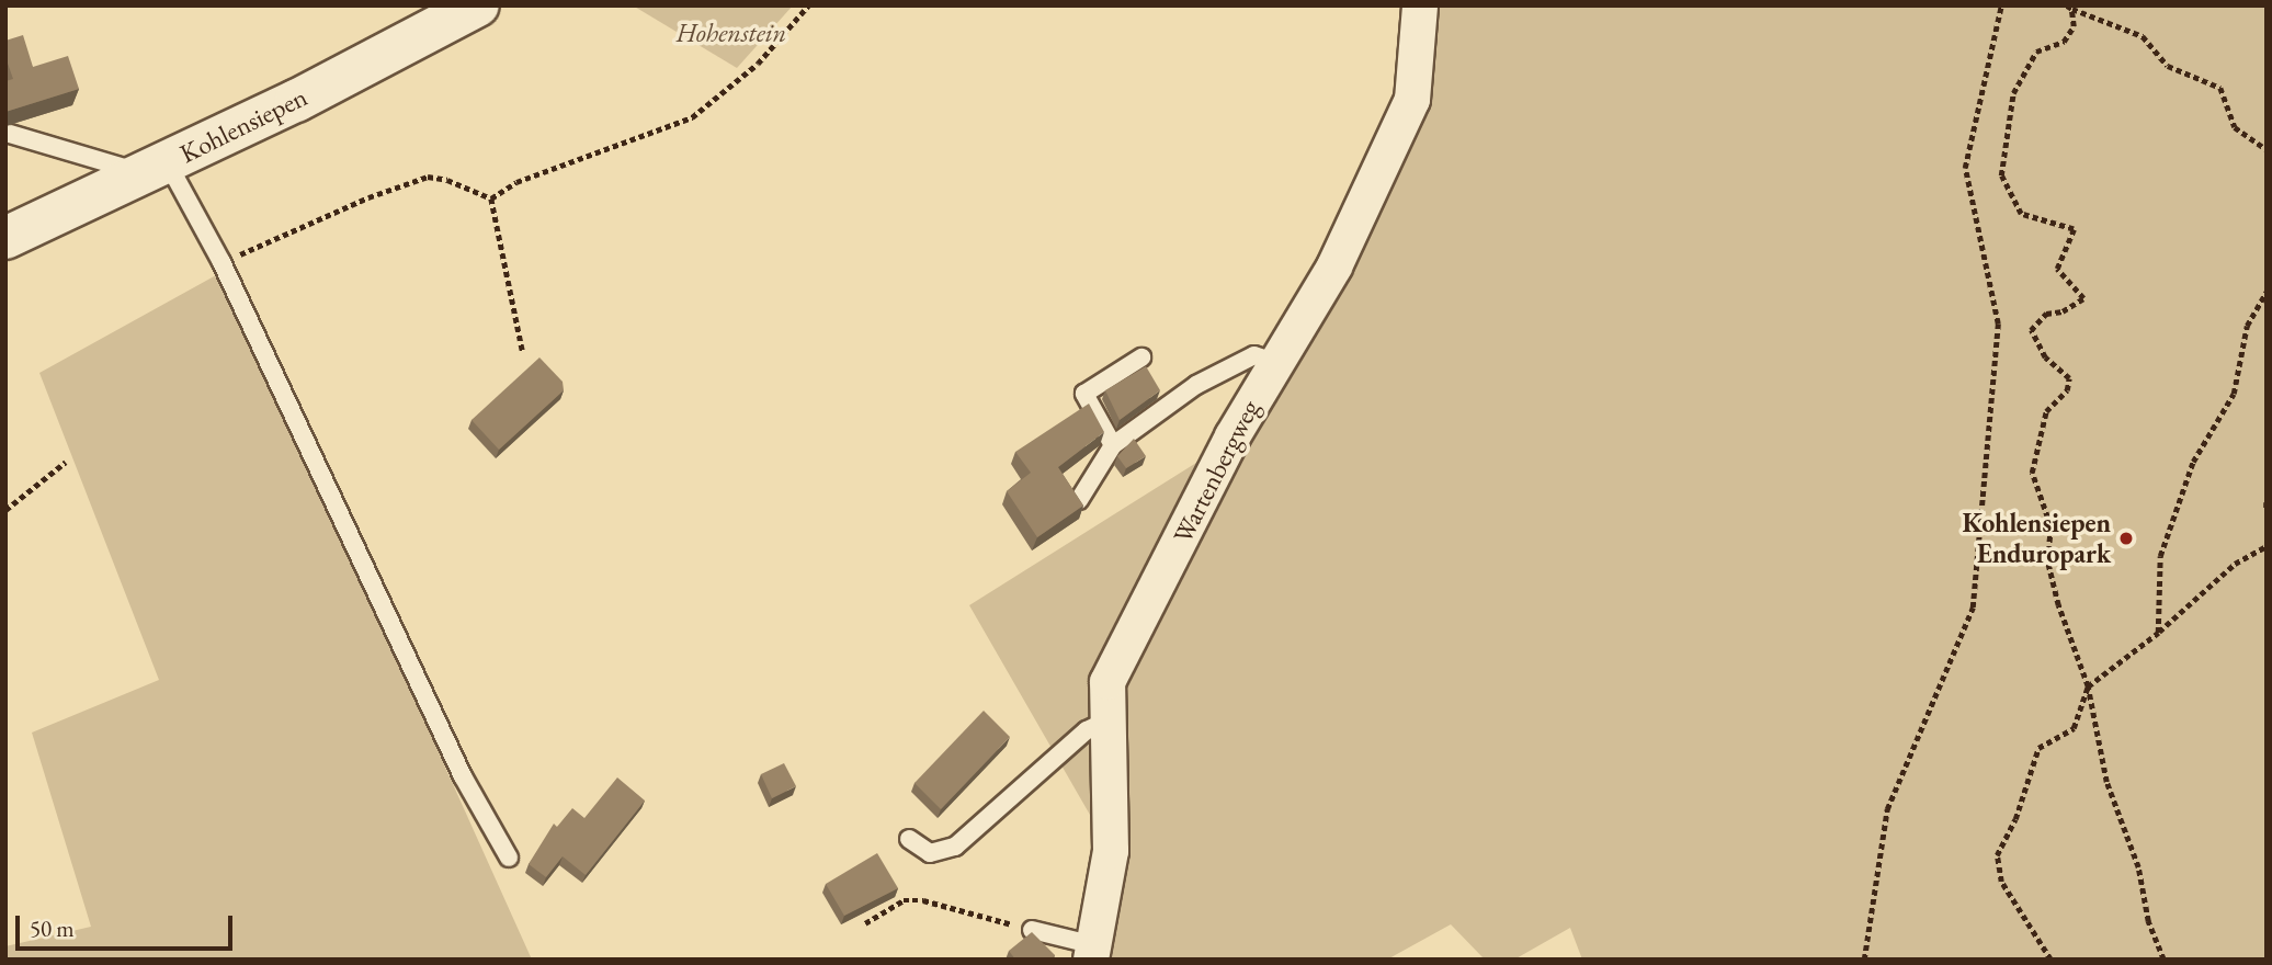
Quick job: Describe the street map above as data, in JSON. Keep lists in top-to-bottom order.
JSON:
{
  "streets": {
    "street": ["Kohlensiepen", "Wartenbergweg"]
  },
  "parks": ["Hohenstein"],
  "places": ["Kohlensiepen Enduropark"],
  "scale_bar": "50 m"
}
